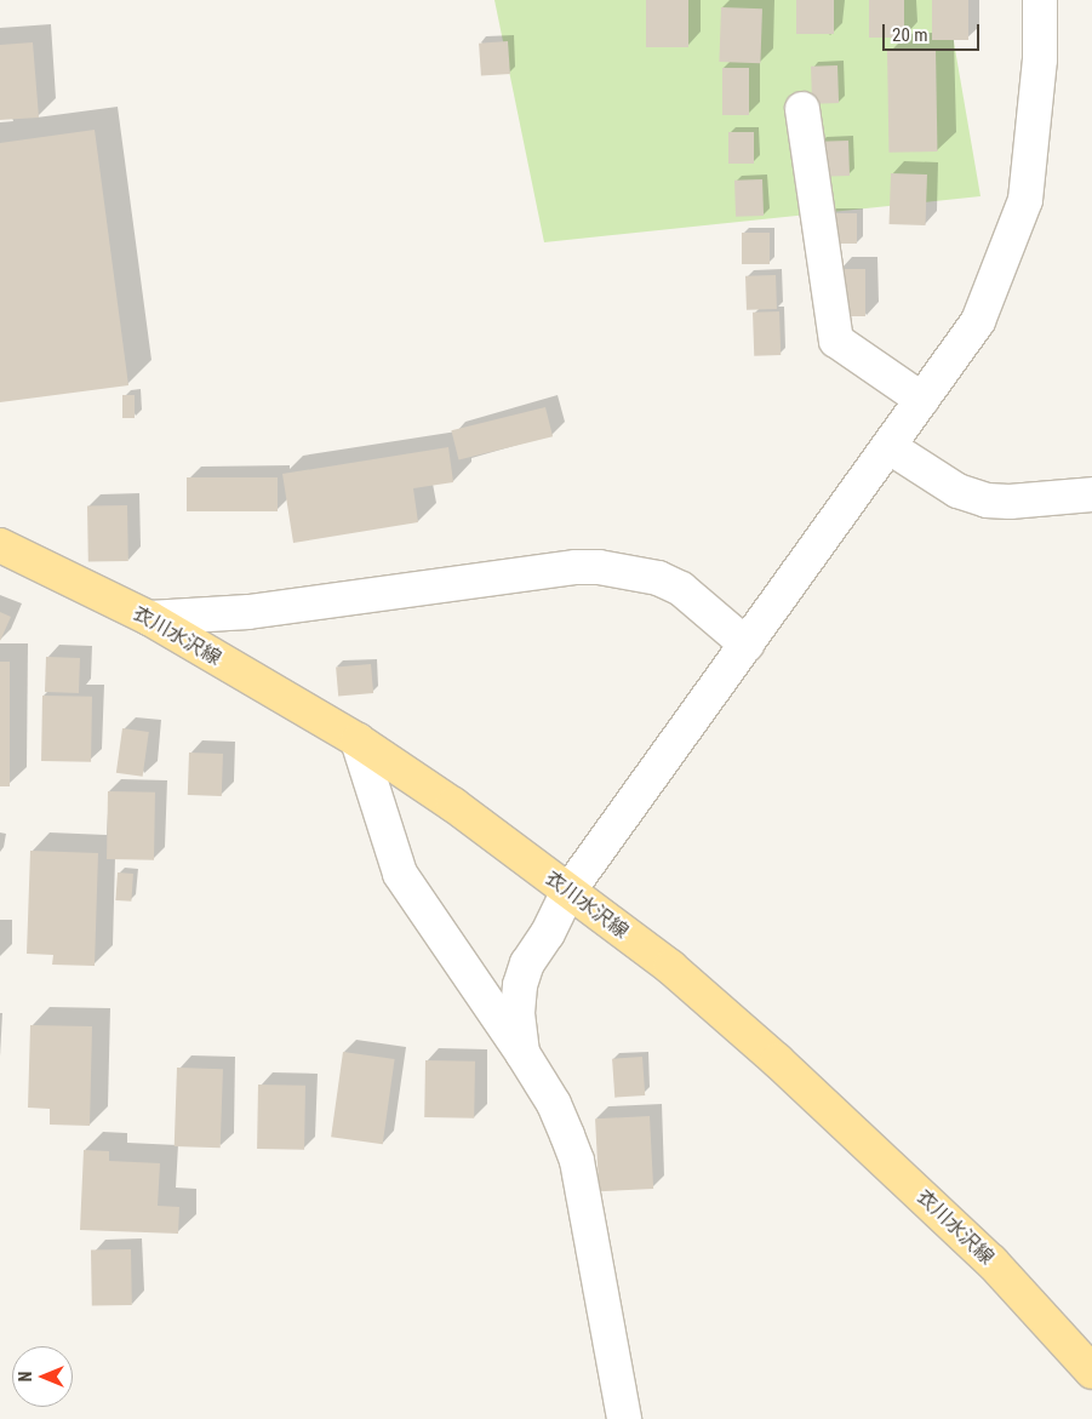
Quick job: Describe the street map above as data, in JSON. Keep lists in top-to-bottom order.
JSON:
{
  "streets": {
    "main road": ["衣川水沢線"]
  },
  "scale_bar": "20 m",
  "north": "left"
}
